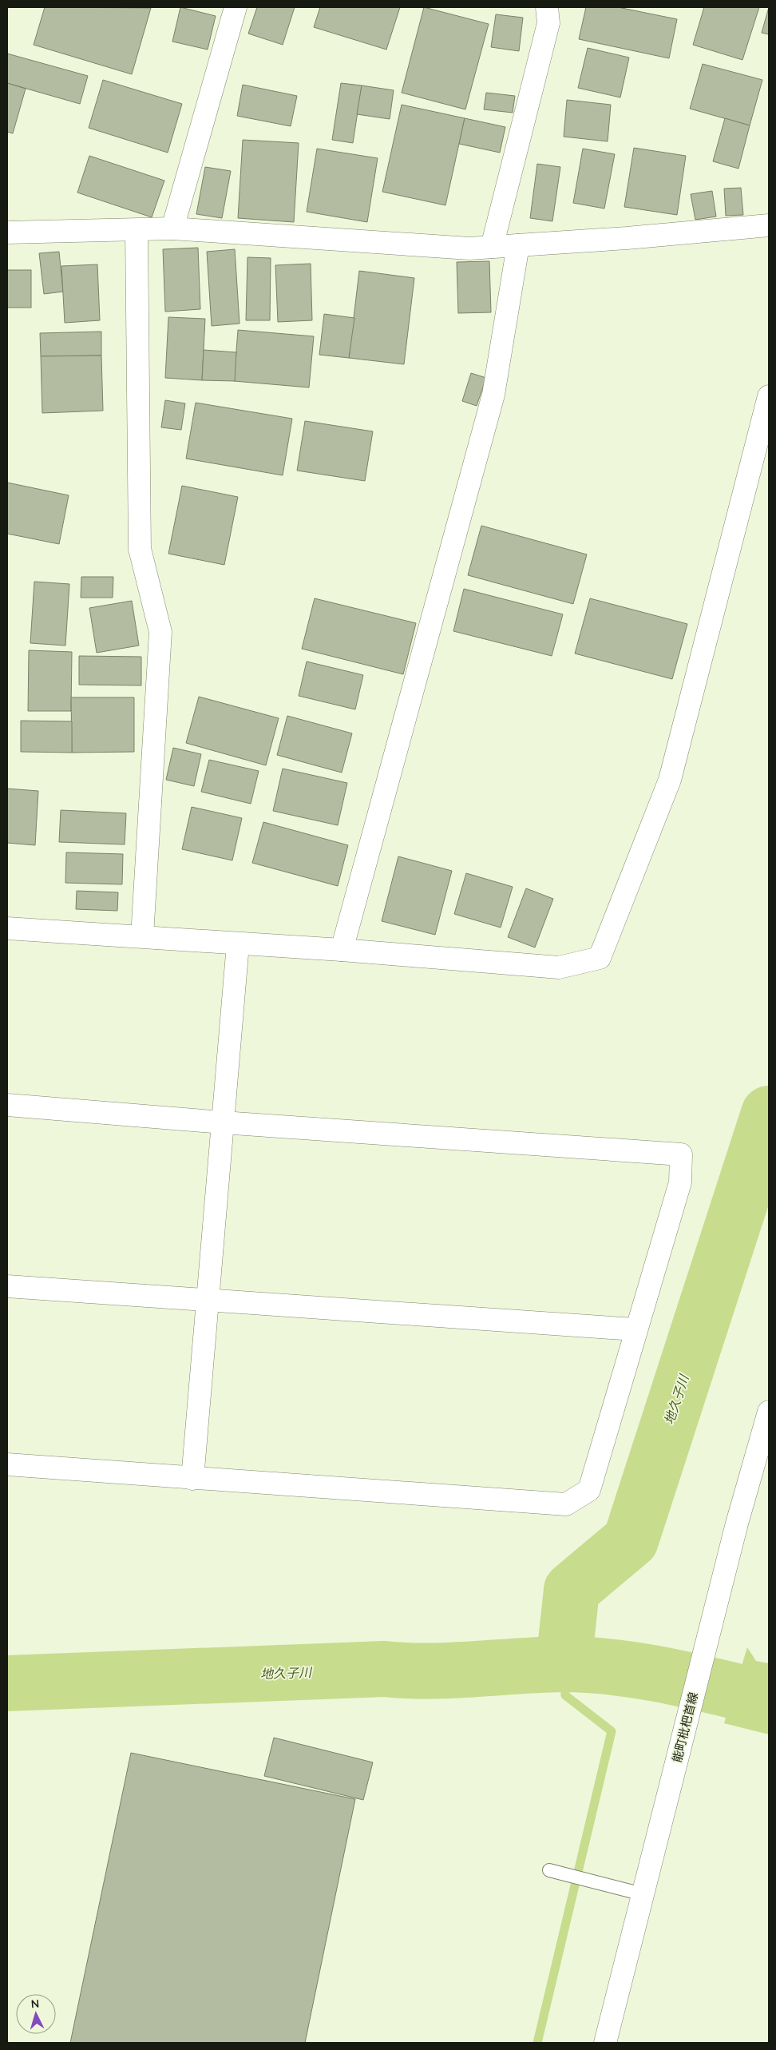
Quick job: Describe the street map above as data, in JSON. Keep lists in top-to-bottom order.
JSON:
{
  "streets": {
    "street": ["能町枇杷首線"]
  },
  "water": ["地久子川"],
  "north": "top"
}
